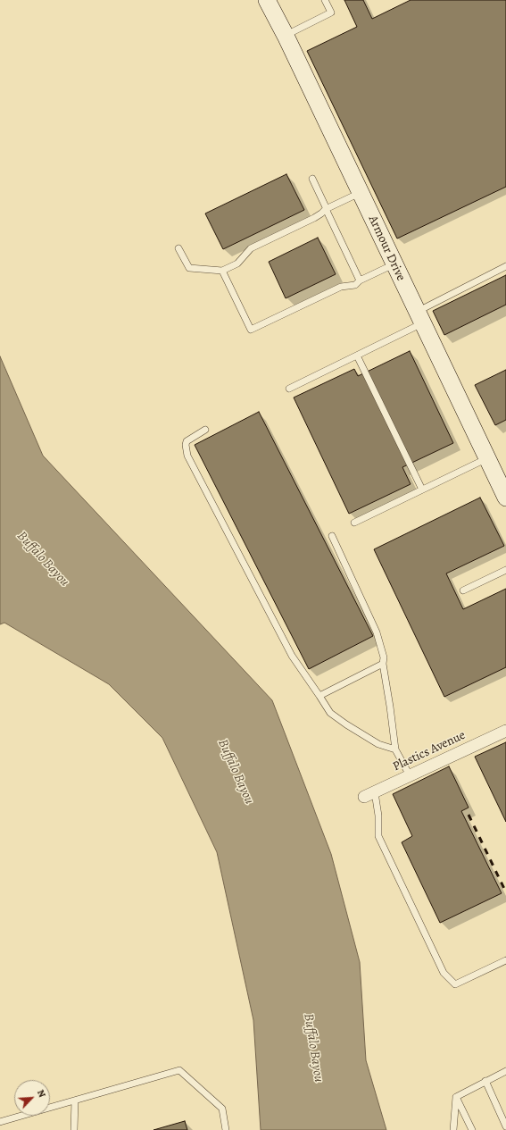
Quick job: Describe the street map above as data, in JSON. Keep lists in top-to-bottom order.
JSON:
{
  "streets": {
    "street": ["Armour Drive", "Plastics Avenue"]
  },
  "water": ["Buffalo Bayou"],
  "north": "top right"
}
